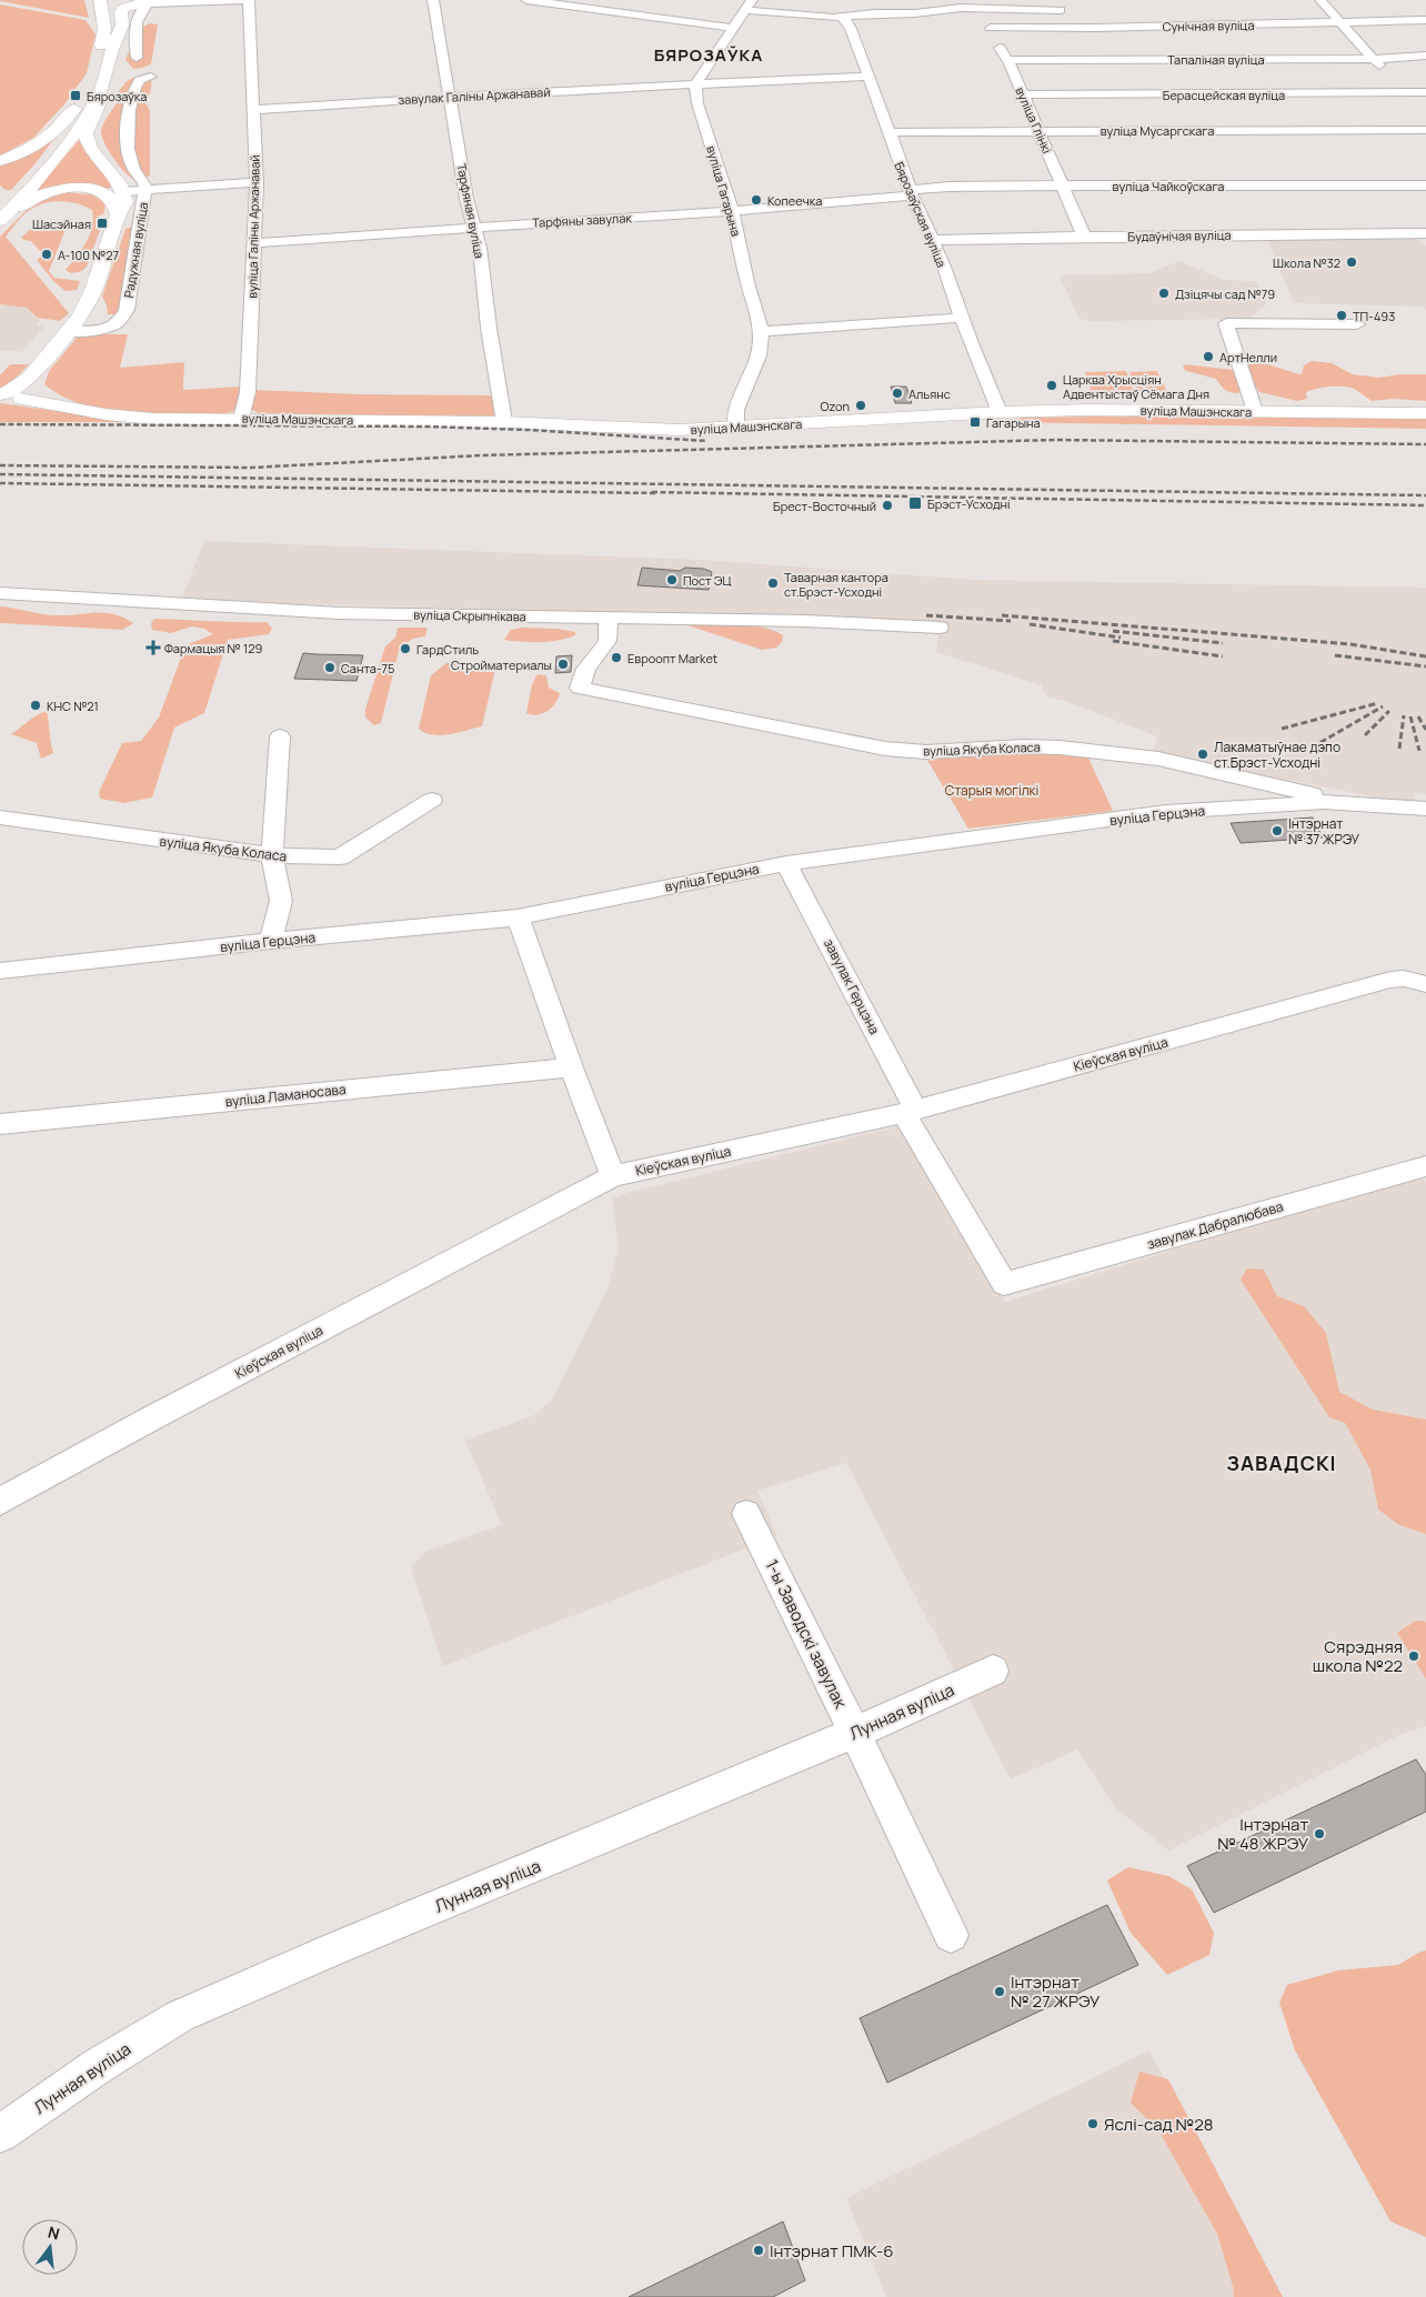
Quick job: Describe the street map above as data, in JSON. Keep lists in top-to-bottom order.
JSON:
{
  "streets": {
    "main road": ["вуліца Машэнскага"],
    "street": [
      "Сунічная вуліца",
      "Тапаліная вуліца",
      "Берасцейская вуліца",
      "завулак Галіны Аржанавай",
      "вуліца Глінкі",
      "вуліца Мусаргскага",
      "вуліца Чайкоўскага",
      "вуліца Гагарына",
      "Тарфяная вуліца",
      "Бярозаўская вуліца",
      "Тарфяны завулак",
      "вуліца Галіны Аржанавай",
      "Будаўнічая вуліца",
      "Радужная вуліца",
      "вуліца Скрыпнікава",
      "вуліца Якуба Коласа",
      "вуліца Герцэна",
      "завулак Герцэна",
      "Кіеўская вуліца",
      "вуліца Ламаносава",
      "завулак Дабралюбава",
      "1-ы Заводскі завулак",
      "Лунная вуліца"
    ]
  },
  "crossings": [
    ["Сунічная вуліца", "вуліца Глінкі"],
    ["Тапаліная вуліца", "вуліца Глінкі"],
    ["Берасцейская вуліца", "вуліца Глінкі"],
    ["завулак Галіны Аржанавай", "вуліца Гагарына"],
    ["завулак Галіны Аржанавай", "Тарфяная вуліца"],
    ["завулак Галіны Аржанавай", "Бярозаўская вуліца"],
    ["завулак Галіны Аржанавай", "вуліца Галіны Аржанавай"],
    ["вуліца Глінкі", "вуліца Мусаргскага"],
    ["вуліца Глінкі", "вуліца Чайкоўскага"],
    ["вуліца Глінкі", "Будаўнічая вуліца"],
    ["вуліца Мусаргскага", "Бярозаўская вуліца"],
    ["вуліца Чайкоўскага", "Бярозаўская вуліца"],
    ["вуліца Чайкоўскага", "Тарфяны завулак"],
    ["вуліца Гагарына", "Тарфяны завулак"],
    ["вуліца Гагарына", "вуліца Машэнскага"],
    ["Тарфяная вуліца", "Тарфяны завулак"],
    ["Тарфяная вуліца", "вуліца Машэнскага"],
    ["Бярозаўская вуліца", "Тарфяны завулак"],
    ["Бярозаўская вуліца", "Будаўнічая вуліца"],
    ["Бярозаўская вуліца", "вуліца Машэнскага"],
    ["Тарфяны завулак", "вуліца Галіны Аржанавай"],
    ["вуліца Галіны Аржанавай", "Радужная вуліца"],
    ["вуліца Галіны Аржанавай", "вуліца Машэнскага"],
    ["вуліца Скрыпнікава", "вуліца Якуба Коласа"],
    ["вуліца Якуба Коласа", "вуліца Герцэна"],
    ["вуліца Герцэна", "завулак Герцэна"],
    ["завулак Герцэна", "Кіеўская вуліца"],
    ["завулак Герцэна", "завулак Дабралюбава"],
    ["1-ы Заводскі завулак", "Лунная вуліца"]
  ],
  "districts": ["БЯРОЗАЎКА", "ЗАВАДСКІ"],
  "parks": ["Старыя могілкі"],
  "places": {
    "transit": [
      "Бярозаўка",
      "Шасэйная",
      "Гагарына",
      "Брэст-Усходні"
    ],
    "other": [
      "Копеечка",
      "А-100 №27",
      "Школа №32",
      "Дзіцячы сад №79",
      "ТП-493",
      "АртНелли",
      "Царква Хрысціян Адвентыстаў Сёмага Дня",
      "Альянс",
      "Ozon",
      "Брест-Восточный",
      "Пост ЭЦ",
      "Таварная кантора ст.Брэст-Усходні",
      "ГардСтиль",
      "Евроопт Market",
      "Стройматериалы",
      "Санта-75",
      "КНС №21",
      "Лакаматыўнае дэпо ст.Брэст-Усходні",
      "Інтэрнат № 37 ЖРЭУ",
      "Сярэдняя школа №22",
      "Інтэрнат № 48 ЖРЭУ",
      "Інтэрнат № 27 ЖРЭУ",
      "Яслі-сад №28",
      "Інтэрнат ПМК-6"
    ],
    "health": ["Фармацыя № 129"]
  },
  "north": "top"
}
